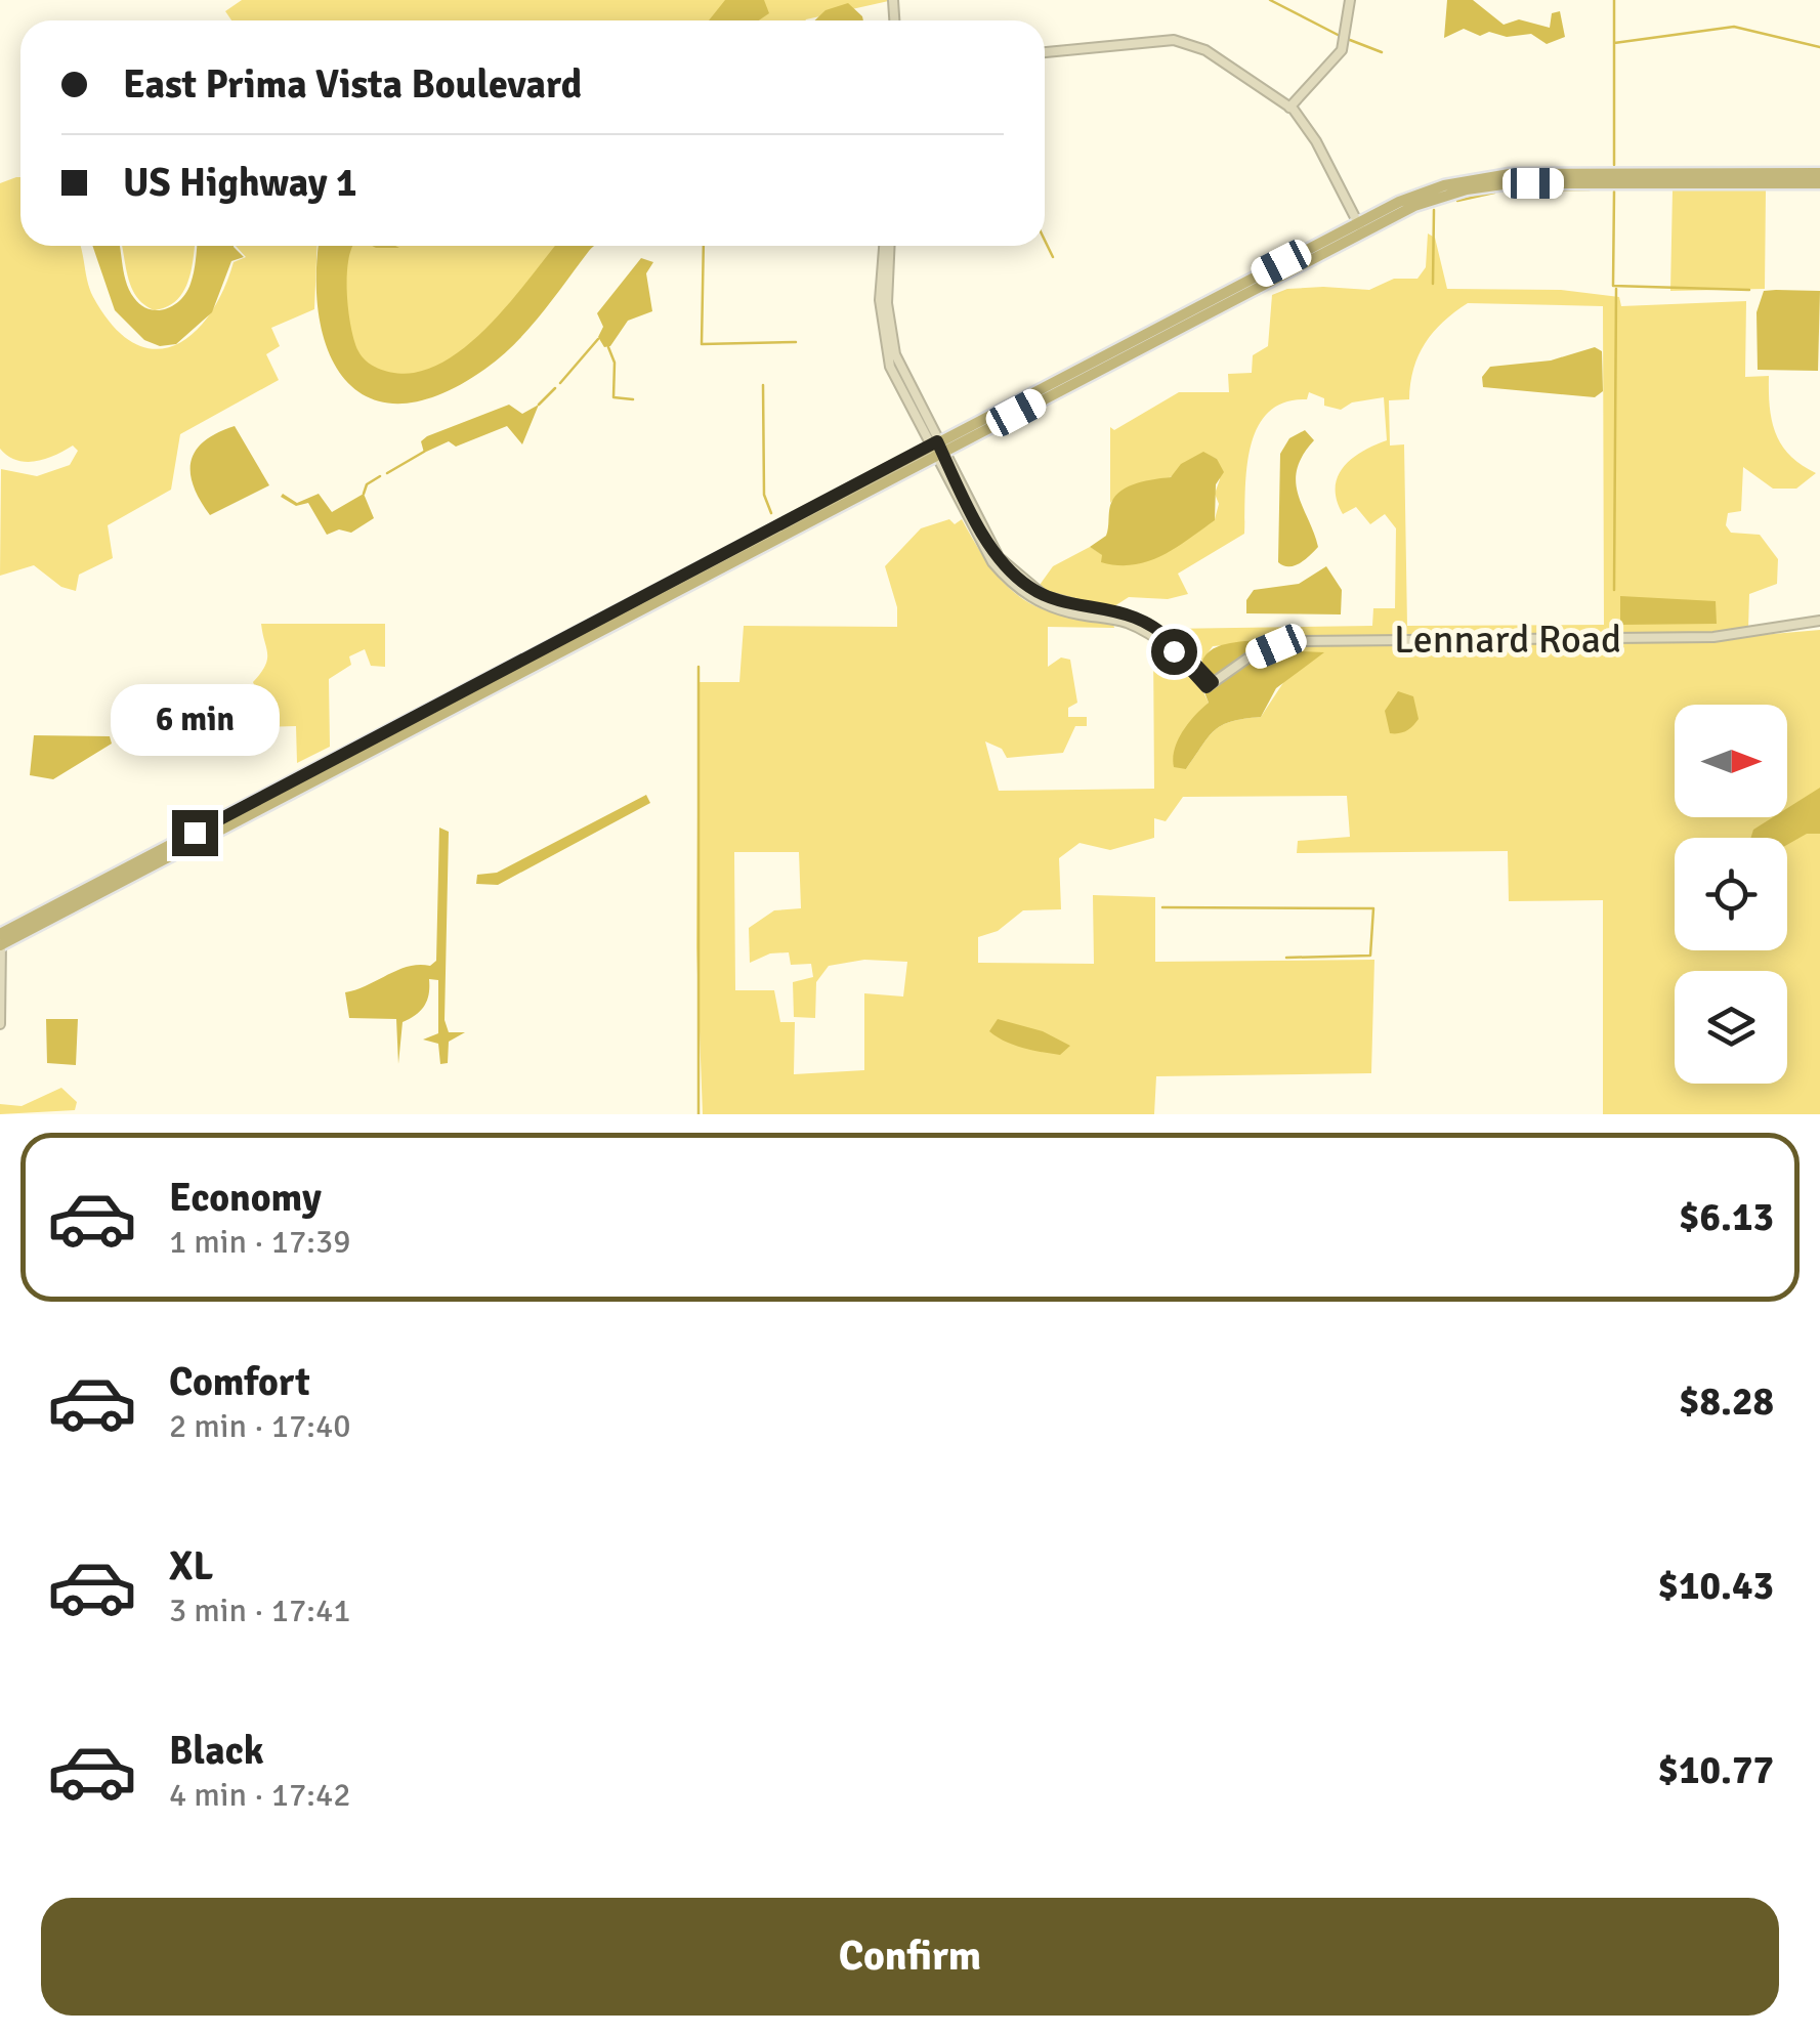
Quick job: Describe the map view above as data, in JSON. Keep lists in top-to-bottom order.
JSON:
{
  "streets": {
    "street": ["Lennard Road"]
  },
  "north": "right",
  "page": {
    "banner": ["East Prima Vista Boulevard", "US Highway 1"],
    "bubble": "6 min",
    "list": [
      {
        "name": "Economy",
        "note": "1 min · 17:39",
        "value": "$6.13"
      },
      {
        "name": "Comfort",
        "note": "2 min · 17:40",
        "value": "$8.28"
      },
      {
        "name": "XL",
        "note": "3 min · 17:41",
        "value": "$10.43"
      },
      {
        "name": "Black",
        "note": "4 min · 17:42",
        "value": "$10.77"
      }
    ],
    "buttons": "Confirm"
  }
}
